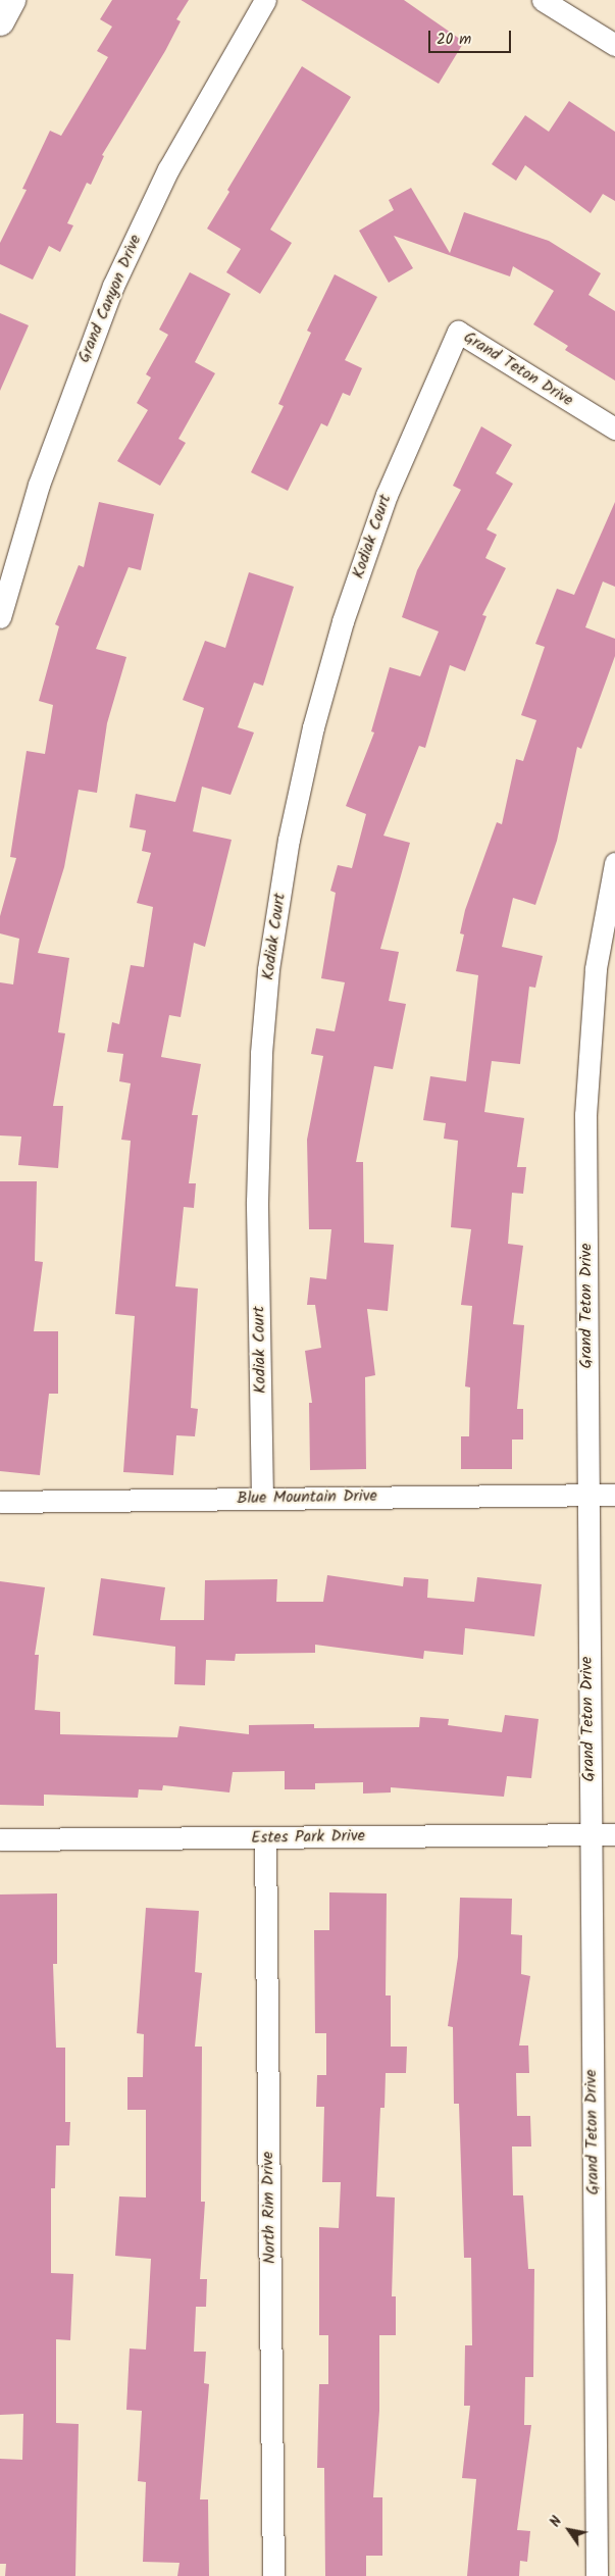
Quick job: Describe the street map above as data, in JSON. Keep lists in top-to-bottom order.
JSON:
{
  "streets": {
    "street": [
      "Grand Canyon Drive",
      "Grand Teton Drive",
      "Kodiak Court",
      "Blue Mountain Drive",
      "Estes Park Drive",
      "North Rim Drive"
    ]
  },
  "crossings": [
    ["Grand Teton Drive", "Kodiak Court"],
    ["Grand Teton Drive", "Blue Mountain Drive"],
    ["Grand Teton Drive", "Estes Park Drive"],
    ["Kodiak Court", "Blue Mountain Drive"],
    ["Estes Park Drive", "North Rim Drive"]
  ],
  "scale_bar": "20 m",
  "north": "top left"
}
